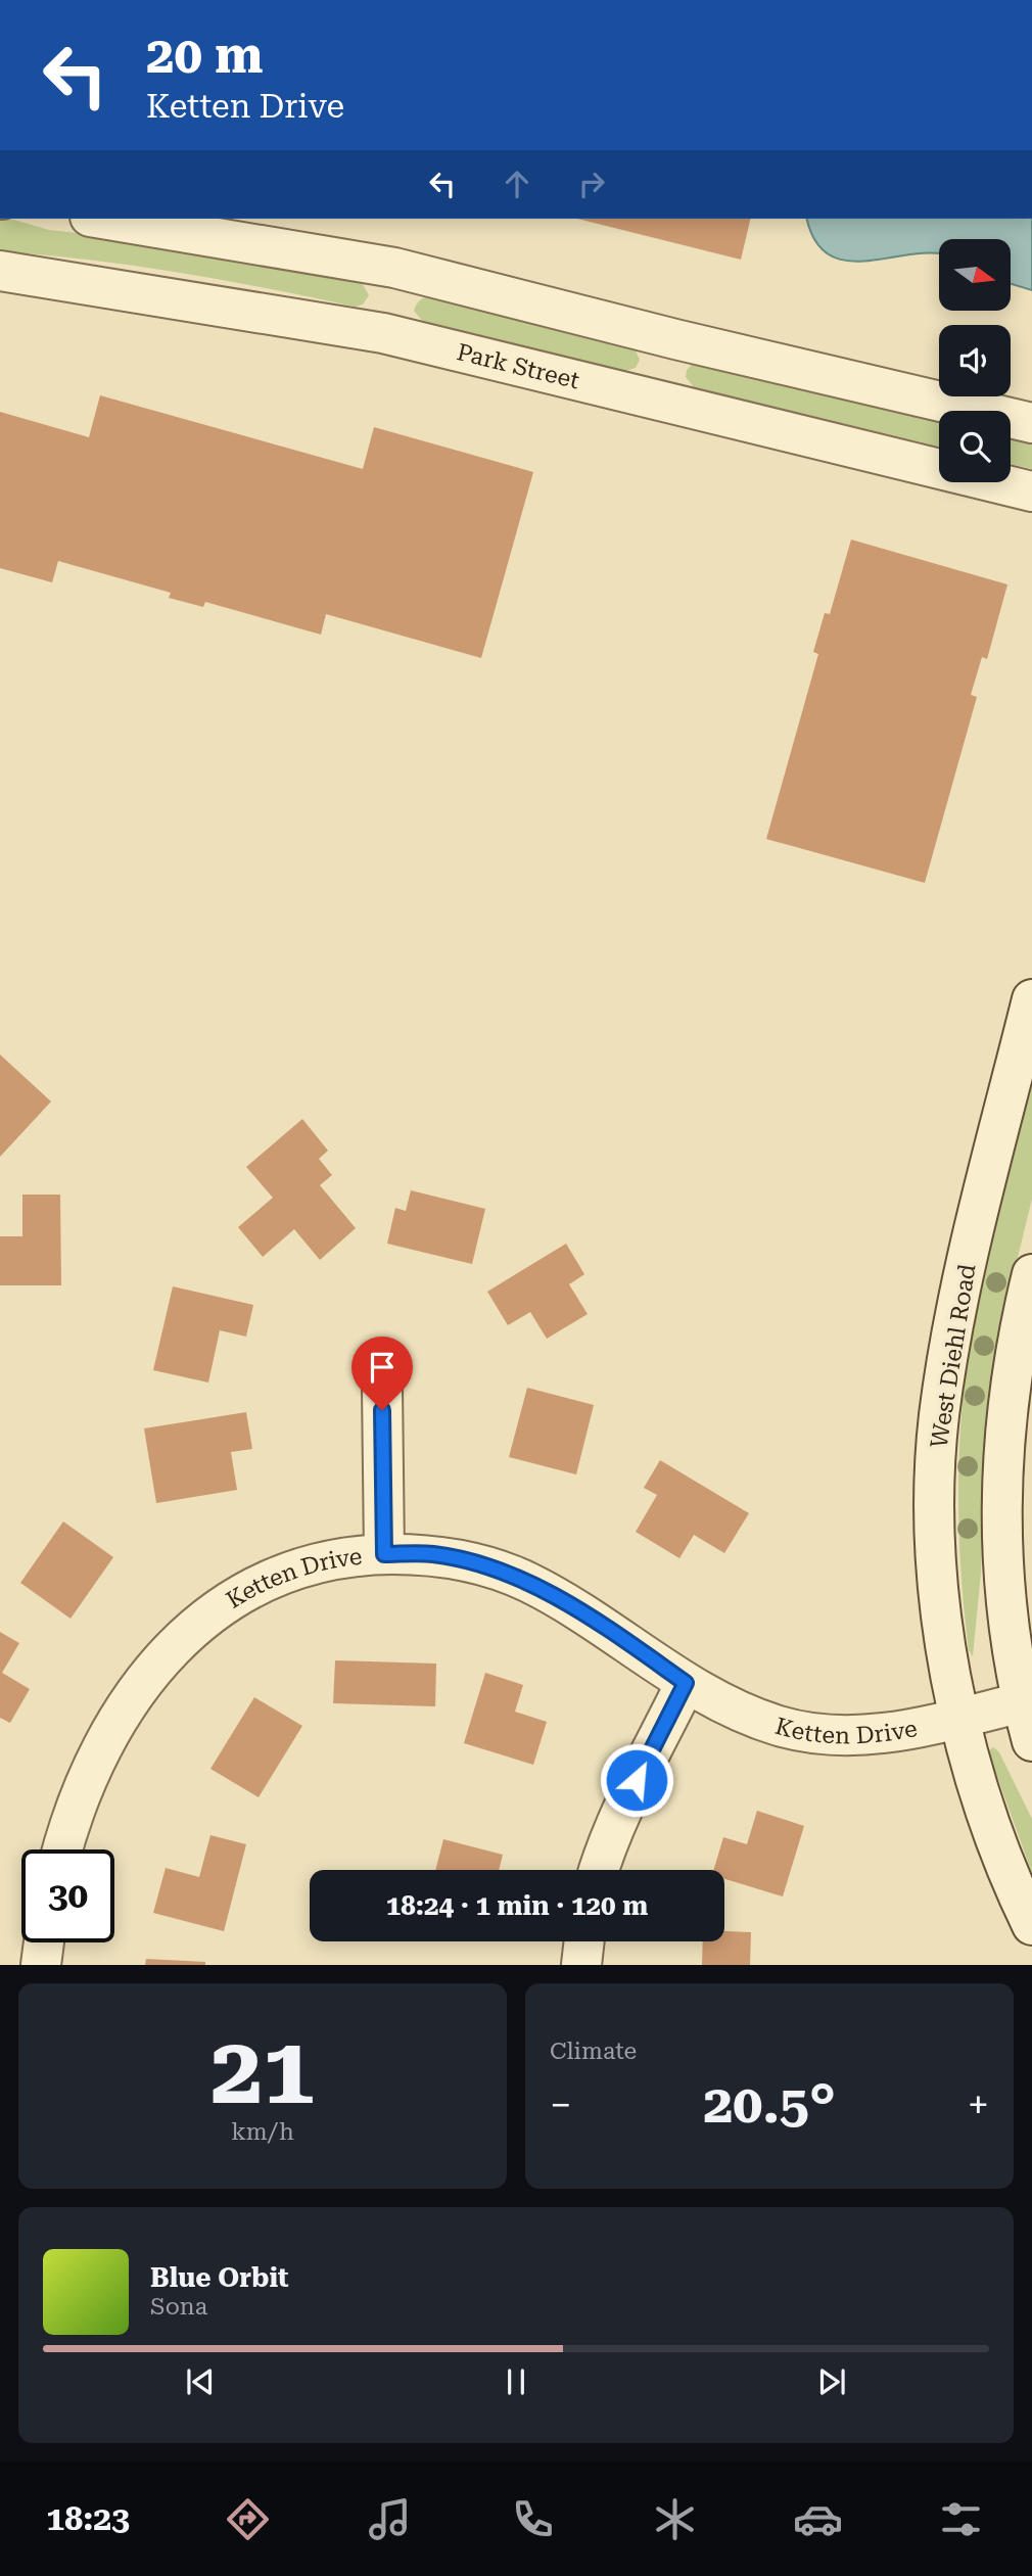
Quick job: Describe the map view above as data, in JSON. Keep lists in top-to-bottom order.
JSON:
{
  "streets": {
    "street": ["Park Street", "West Diehl Road", "Ketten Drive"]
  },
  "crossings": [
    ["West Diehl Road", "Ketten Drive"]
  ],
  "north": "right",
  "page": {
    "turn": ["20 m", "Ketten Drive"],
    "limit": "30",
    "trip": "18:24 · 1 min · 120 m",
    "tile": [
      ["21", "km/h"],
      "Climate"
    ],
    "heat": ["−", "20.5°", "+"],
    "song": ["Blue Orbit", "Sona"],
    "tabs": "18:23"
  }
}
